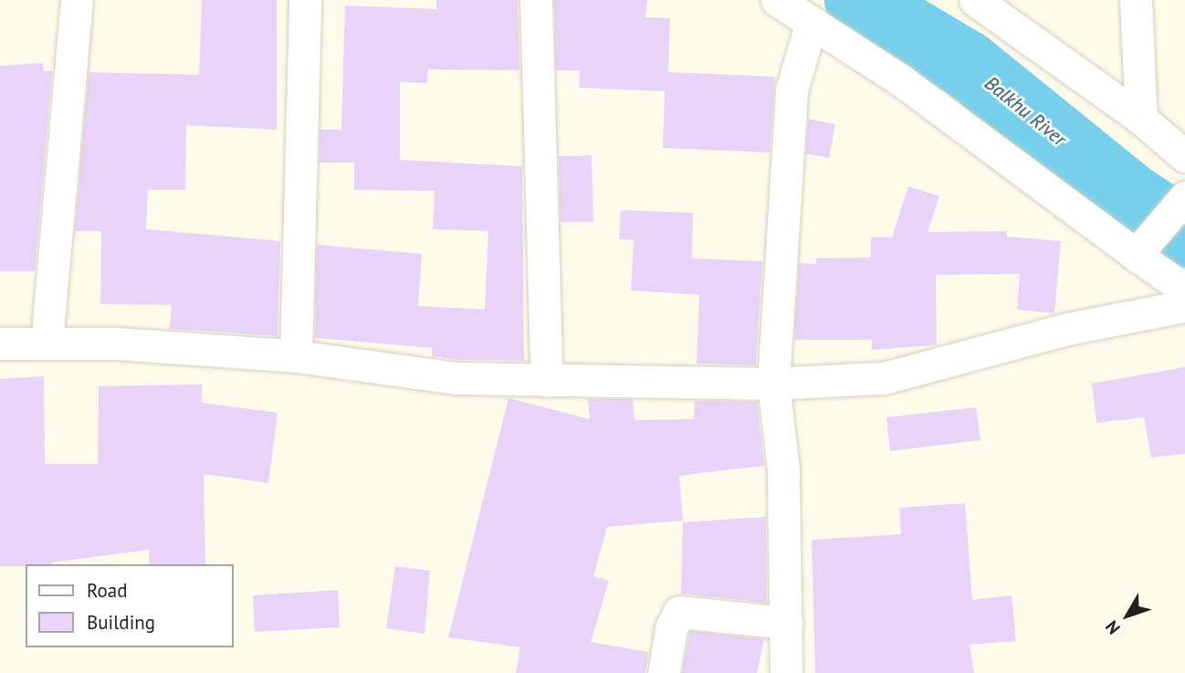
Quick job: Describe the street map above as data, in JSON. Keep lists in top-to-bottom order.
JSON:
{
  "water": ["Balkhu River"],
  "legend": ["Road", "Building"],
  "north": "bottom left"
}
